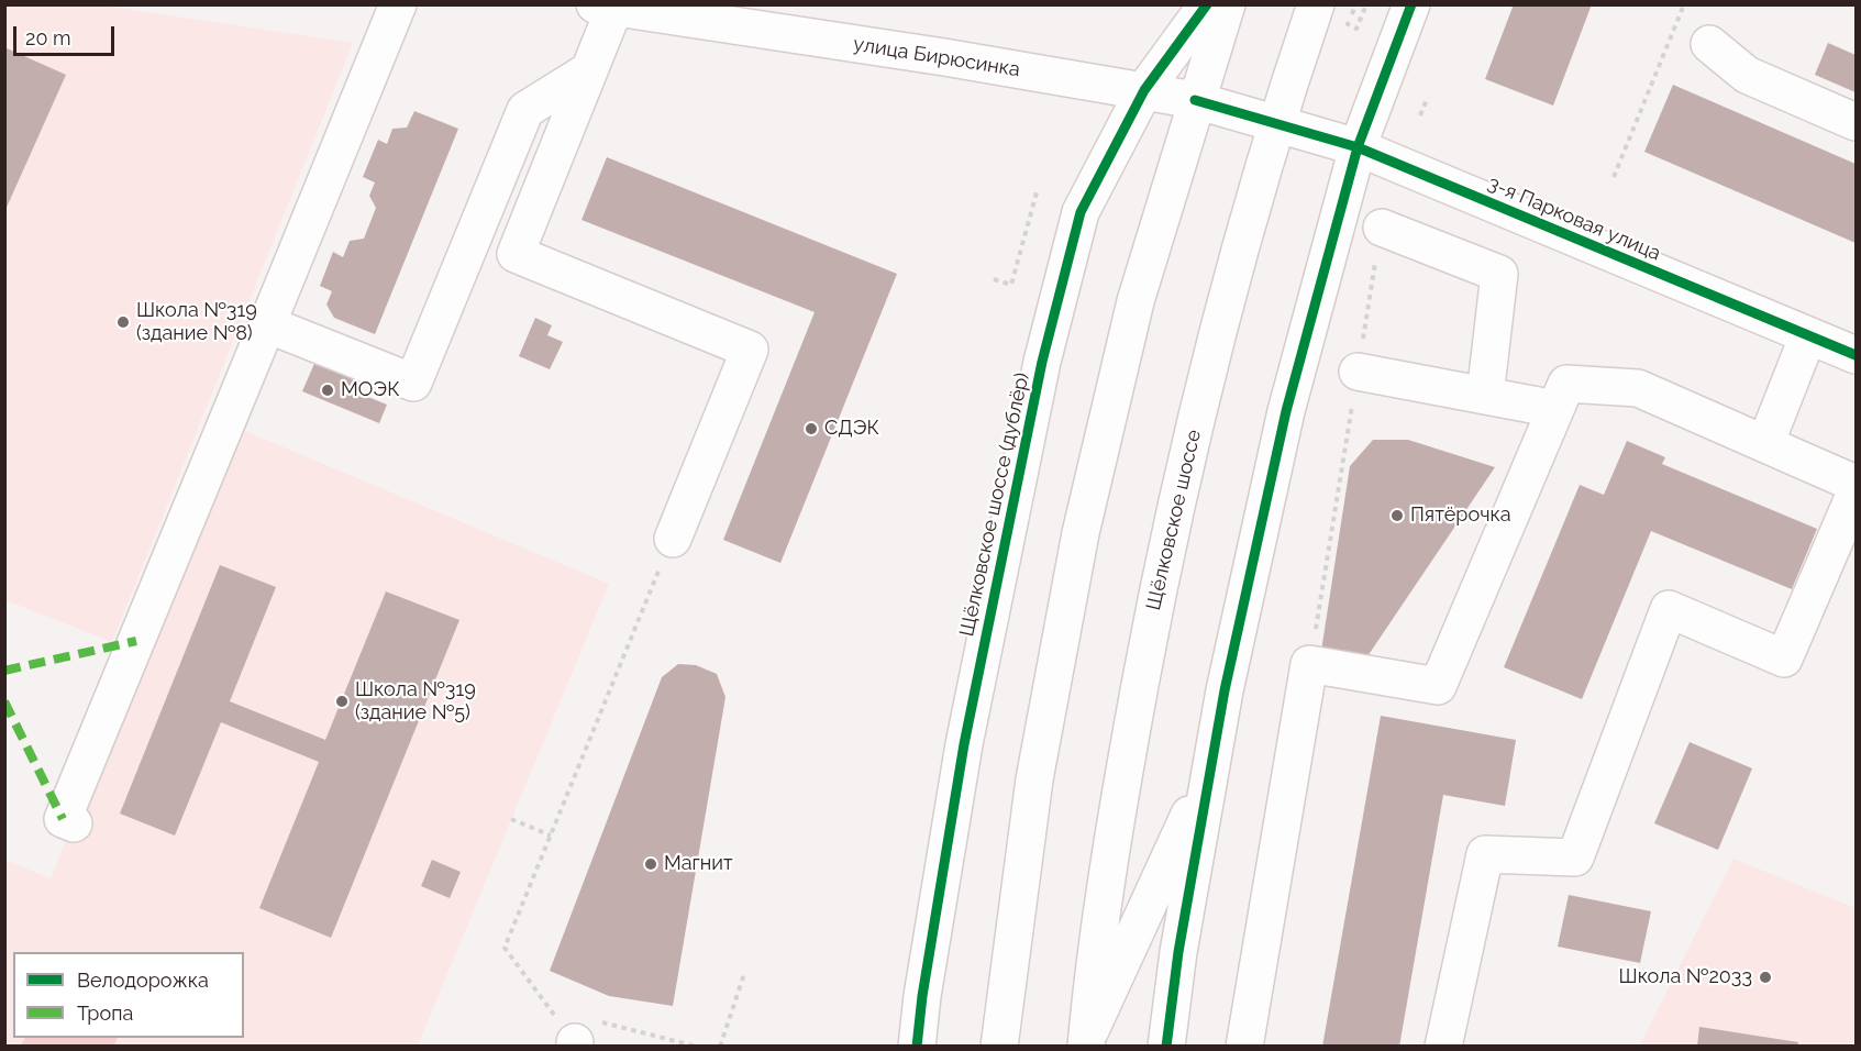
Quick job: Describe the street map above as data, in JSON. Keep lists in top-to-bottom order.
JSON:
{
  "streets": {
    "street": [
      "улица Бирюсинка",
      "3-я Парковая улица",
      "Щёлковское шоссе (дублёр)",
      "Щёлковское шоссе"
    ]
  },
  "crossings": [
    ["улица Бирюсинка", "3-я Парковая улица"],
    ["улица Бирюсинка", "Щёлковское шоссе (дублёр)"],
    ["улица Бирюсинка", "Щёлковское шоссе"],
    ["3-я Парковая улица", "Щёлковское шоссе"]
  ],
  "places": [
    "Школа №319 (здание №8)",
    "МОЭК",
    "СДЭК",
    "Пятёрочка",
    "Школа №319 (здание №5)",
    "Магнит",
    "Школа №2033"
  ],
  "legend": ["Велодорожка", "Тропа"],
  "scale_bar": "20 m"
}
